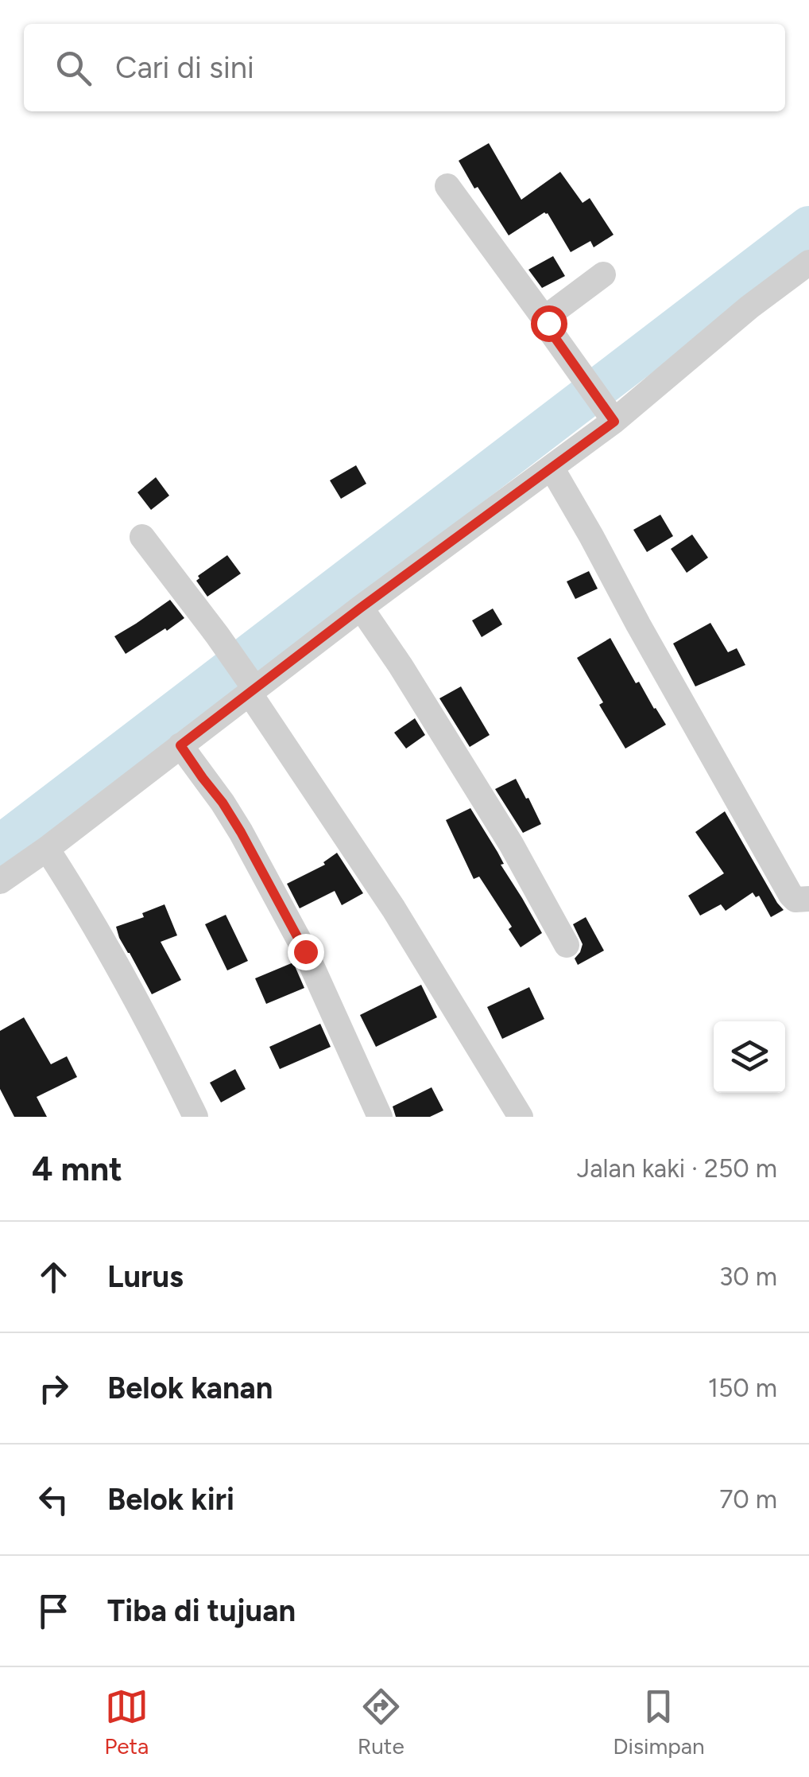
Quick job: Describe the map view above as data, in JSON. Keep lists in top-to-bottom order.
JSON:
{
  "page": {
    "search": "Cari di sini",
    "heading": ["4 mnt", "Jalan kaki · 250 m"],
    "list": [
      ["Lurus", "30 m"],
      ["Belok kanan", "150 m"],
      ["Belok kiri", "70 m"],
      "Tiba di tujuan"
    ],
    "nav": ["Peta", "Rute", "Disimpan"]
  }
}
